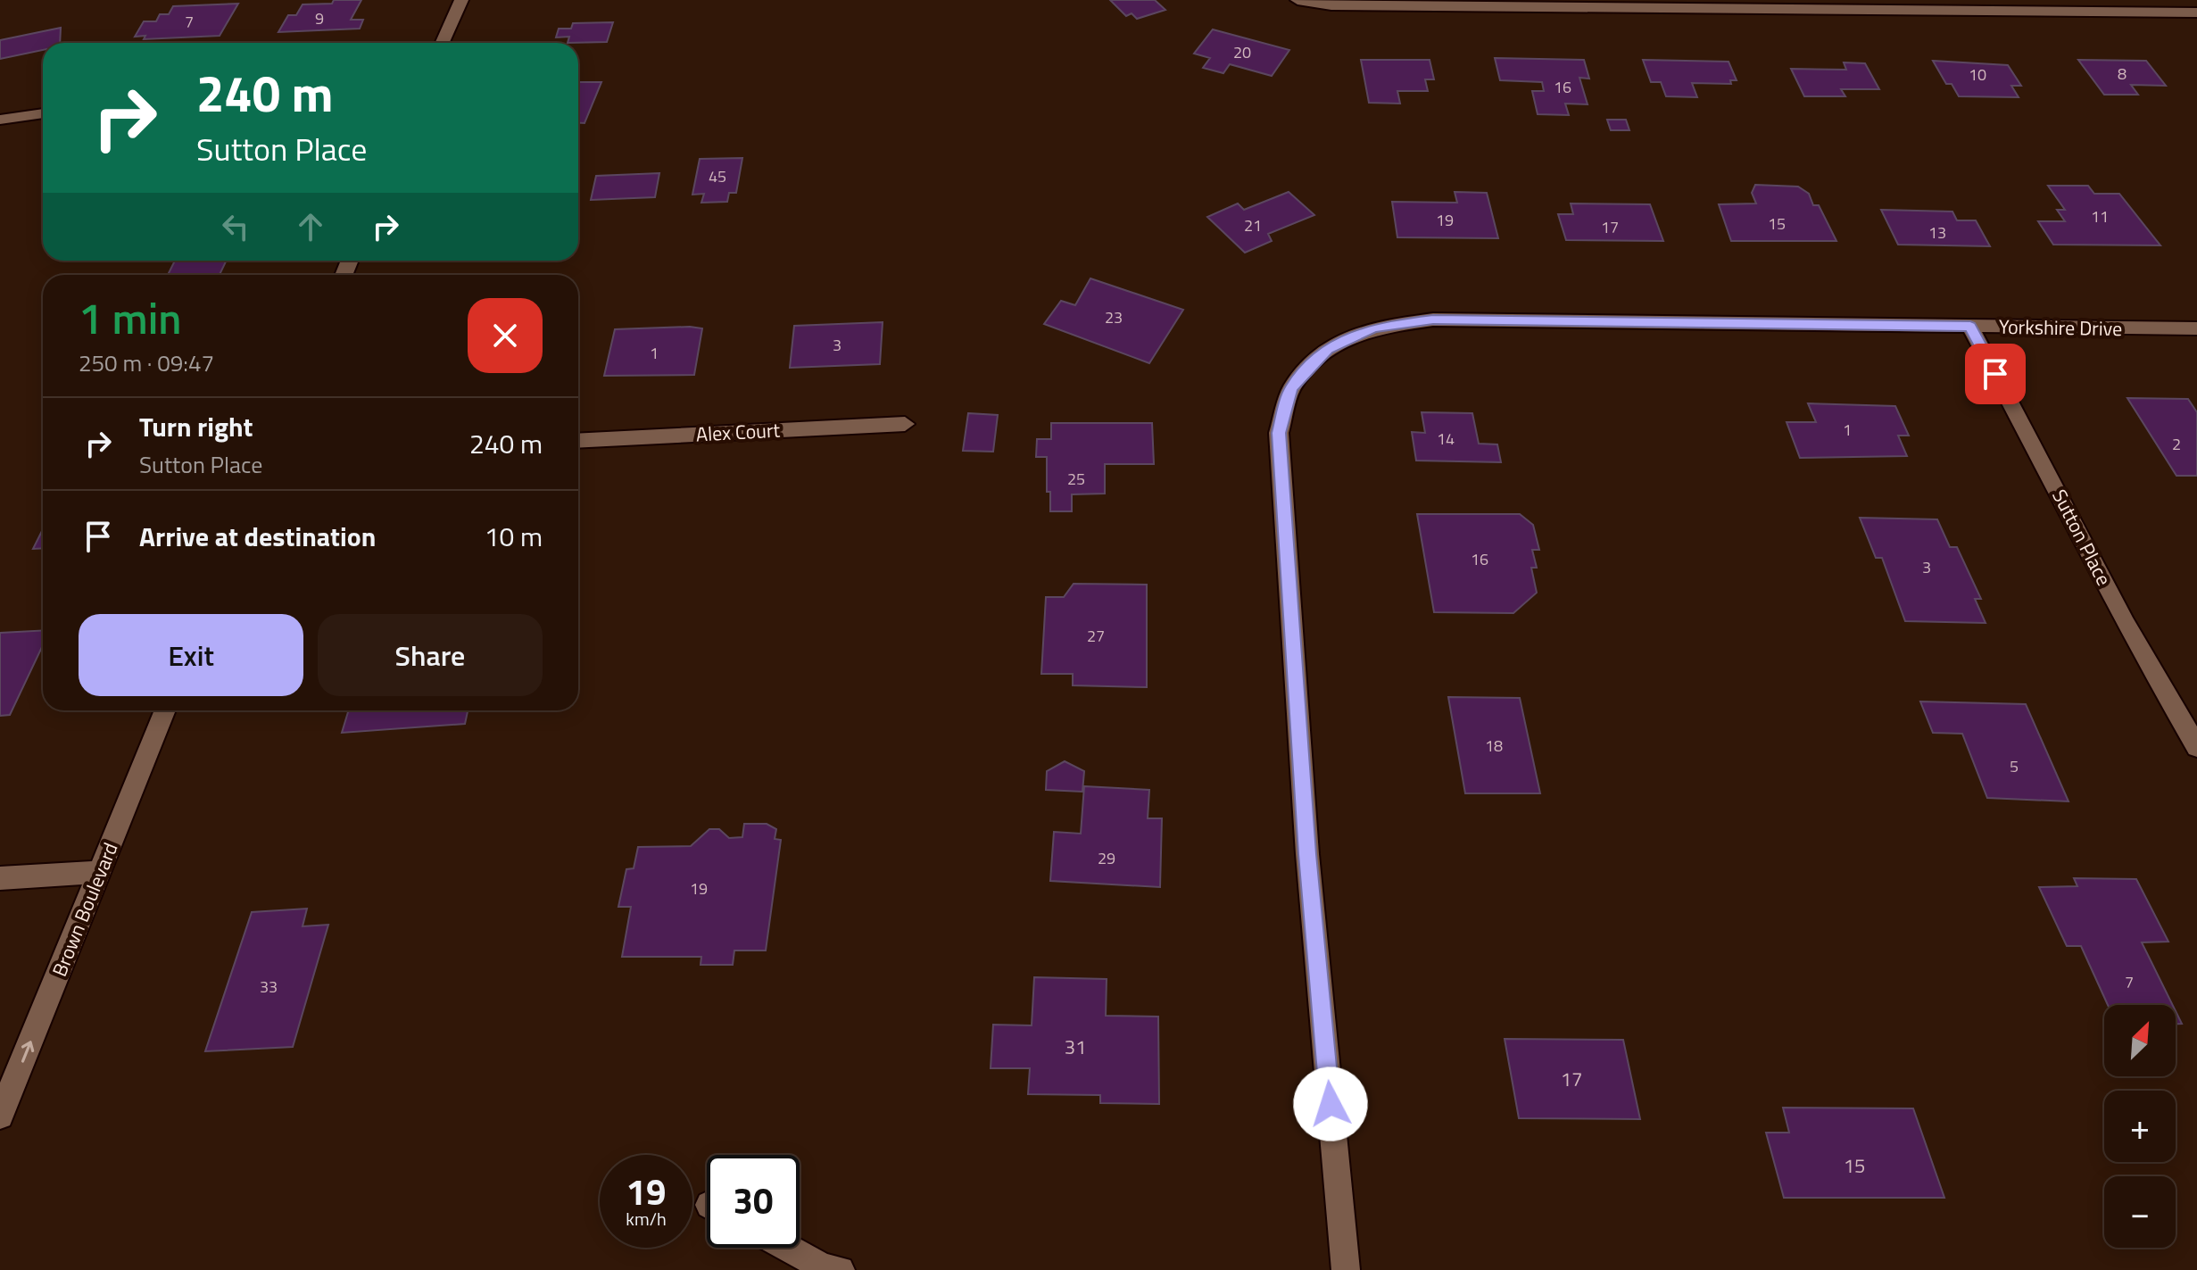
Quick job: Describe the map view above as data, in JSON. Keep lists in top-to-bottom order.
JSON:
{
  "streets": {
    "street": [
      "Yorkshire Drive",
      "Alex Court",
      "Sutton Place",
      "Brown Boulevard"
    ]
  },
  "crossings": [
    ["Yorkshire Drive", "Sutton Place"]
  ],
  "one_way": ["Brown Boulevard"],
  "house_numbers": [
    "9",
    "7",
    "20",
    "8",
    "10",
    "16",
    "45",
    "11",
    "19",
    "15",
    "21",
    "17",
    "13",
    "23",
    "3",
    "1",
    "1",
    "14",
    "2",
    "25",
    "16",
    "3",
    "27",
    "18",
    "5",
    "29",
    "19",
    "7",
    "33",
    "31",
    "17",
    "15"
  ],
  "north": "top right",
  "page": {
    "turn": ["240 m", "Sutton Place"],
    "heading": ["1 min", "250 m · 09:47"],
    "list": [
      {
        "name": "Turn right",
        "note": "Sutton Place",
        "value": "240 m"
      },
      {
        "name": "Arrive at destination",
        "value": "10 m"
      }
    ],
    "buttons": ["Exit", "Share"],
    "map_buttons": ["+", "−"],
    "speed": "19 km/h",
    "limit": "30"
  }
}
